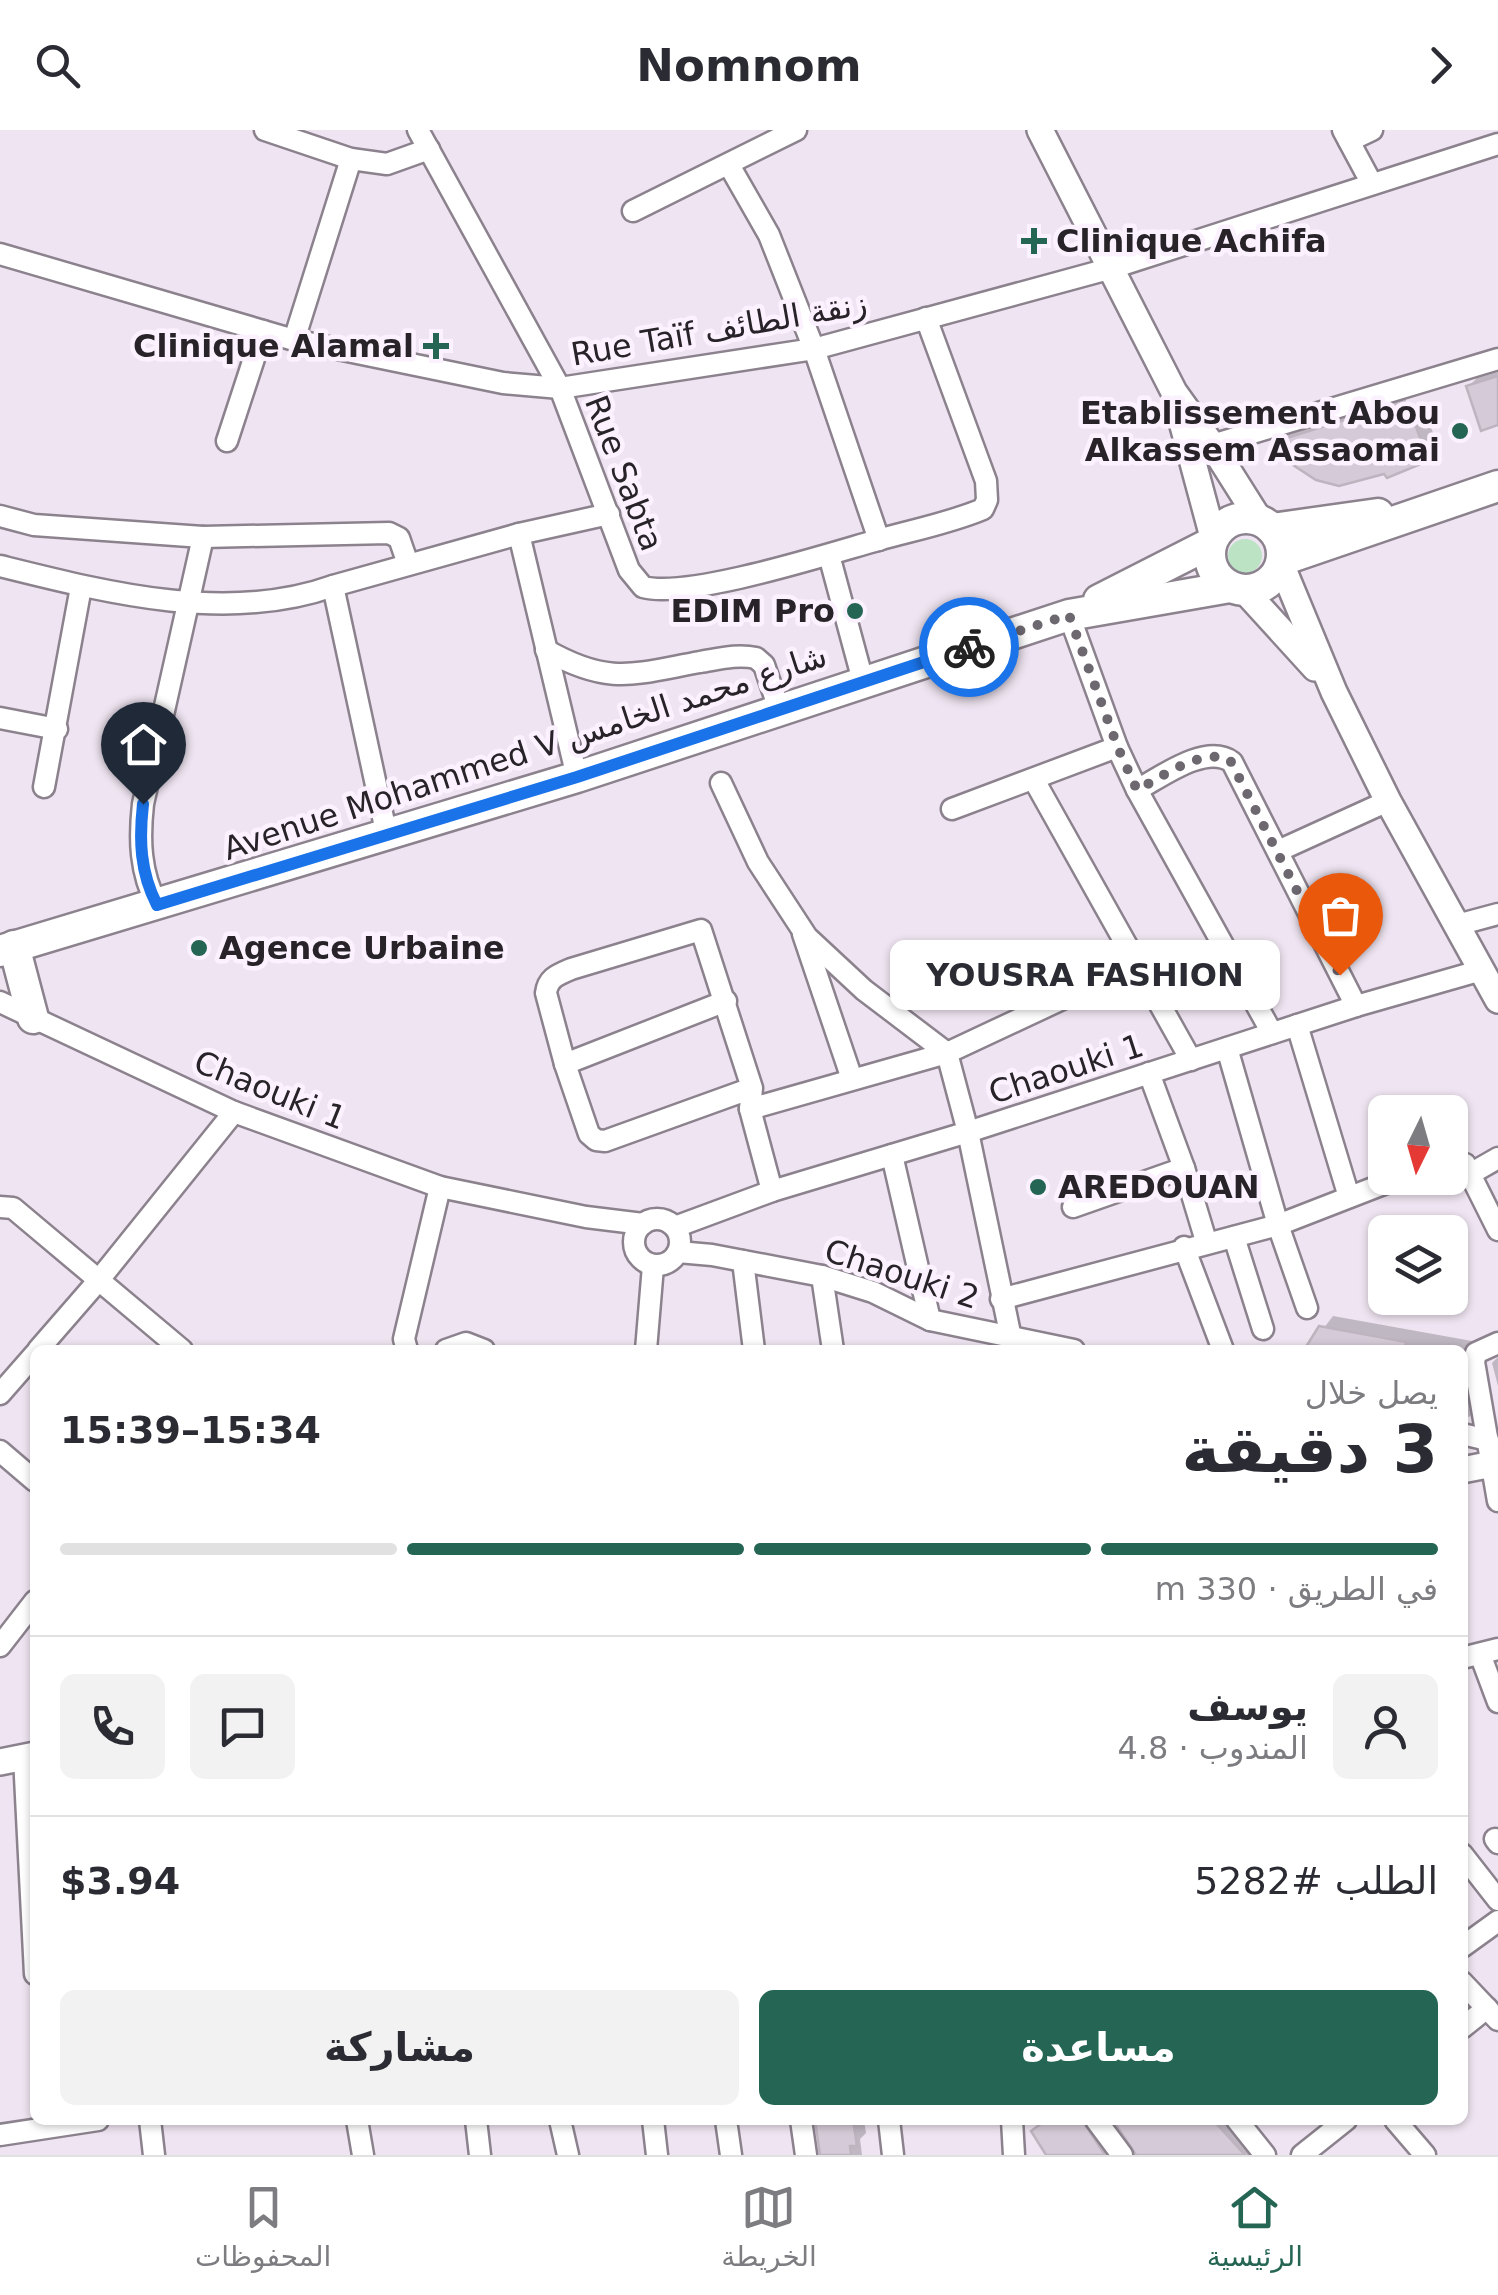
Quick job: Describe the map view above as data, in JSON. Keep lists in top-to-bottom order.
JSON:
{
  "streets": {
    "main road": ["Avenue Mohammed V شارع محمد الخامس"],
    "street": [
      "Rue Taïf زنقة الطائف",
      "Rue Sabta",
      "Chaouki 1",
      "Chaouki 2"
    ]
  },
  "crossings": [
    ["Rue Taïf زنقة الطائف", "Rue Sabta"],
    ["Chaouki 1", "Chaouki 2"]
  ],
  "places": {
    "health": ["Clinique Achifa", "Clinique Alamal"],
    "other": [
      "Etablissement Abou Alkassem Assaomai",
      "EDIM Pro",
      "Agence Urbaine",
      "YOUSRA FASHION",
      "AREDOUAN"
    ]
  },
  "north": "bottom",
  "page": {
    "header": "Nomnom",
    "bubble": "YOUSRA FASHION",
    "heading": ["3 دقيقة", "يصل خلال", "15:34–15:39"],
    "panel": [
      "يوسف",
      "المندوب · 4.8",
      "الطلب #5282",
      "$3.94"
    ],
    "bar": "في الطريق · 330 m",
    "buttons": ["مساعدة", "مشاركة"],
    "tabs": ["الرئيسية", "الخريطة", "المحفوظات"]
  }
}
